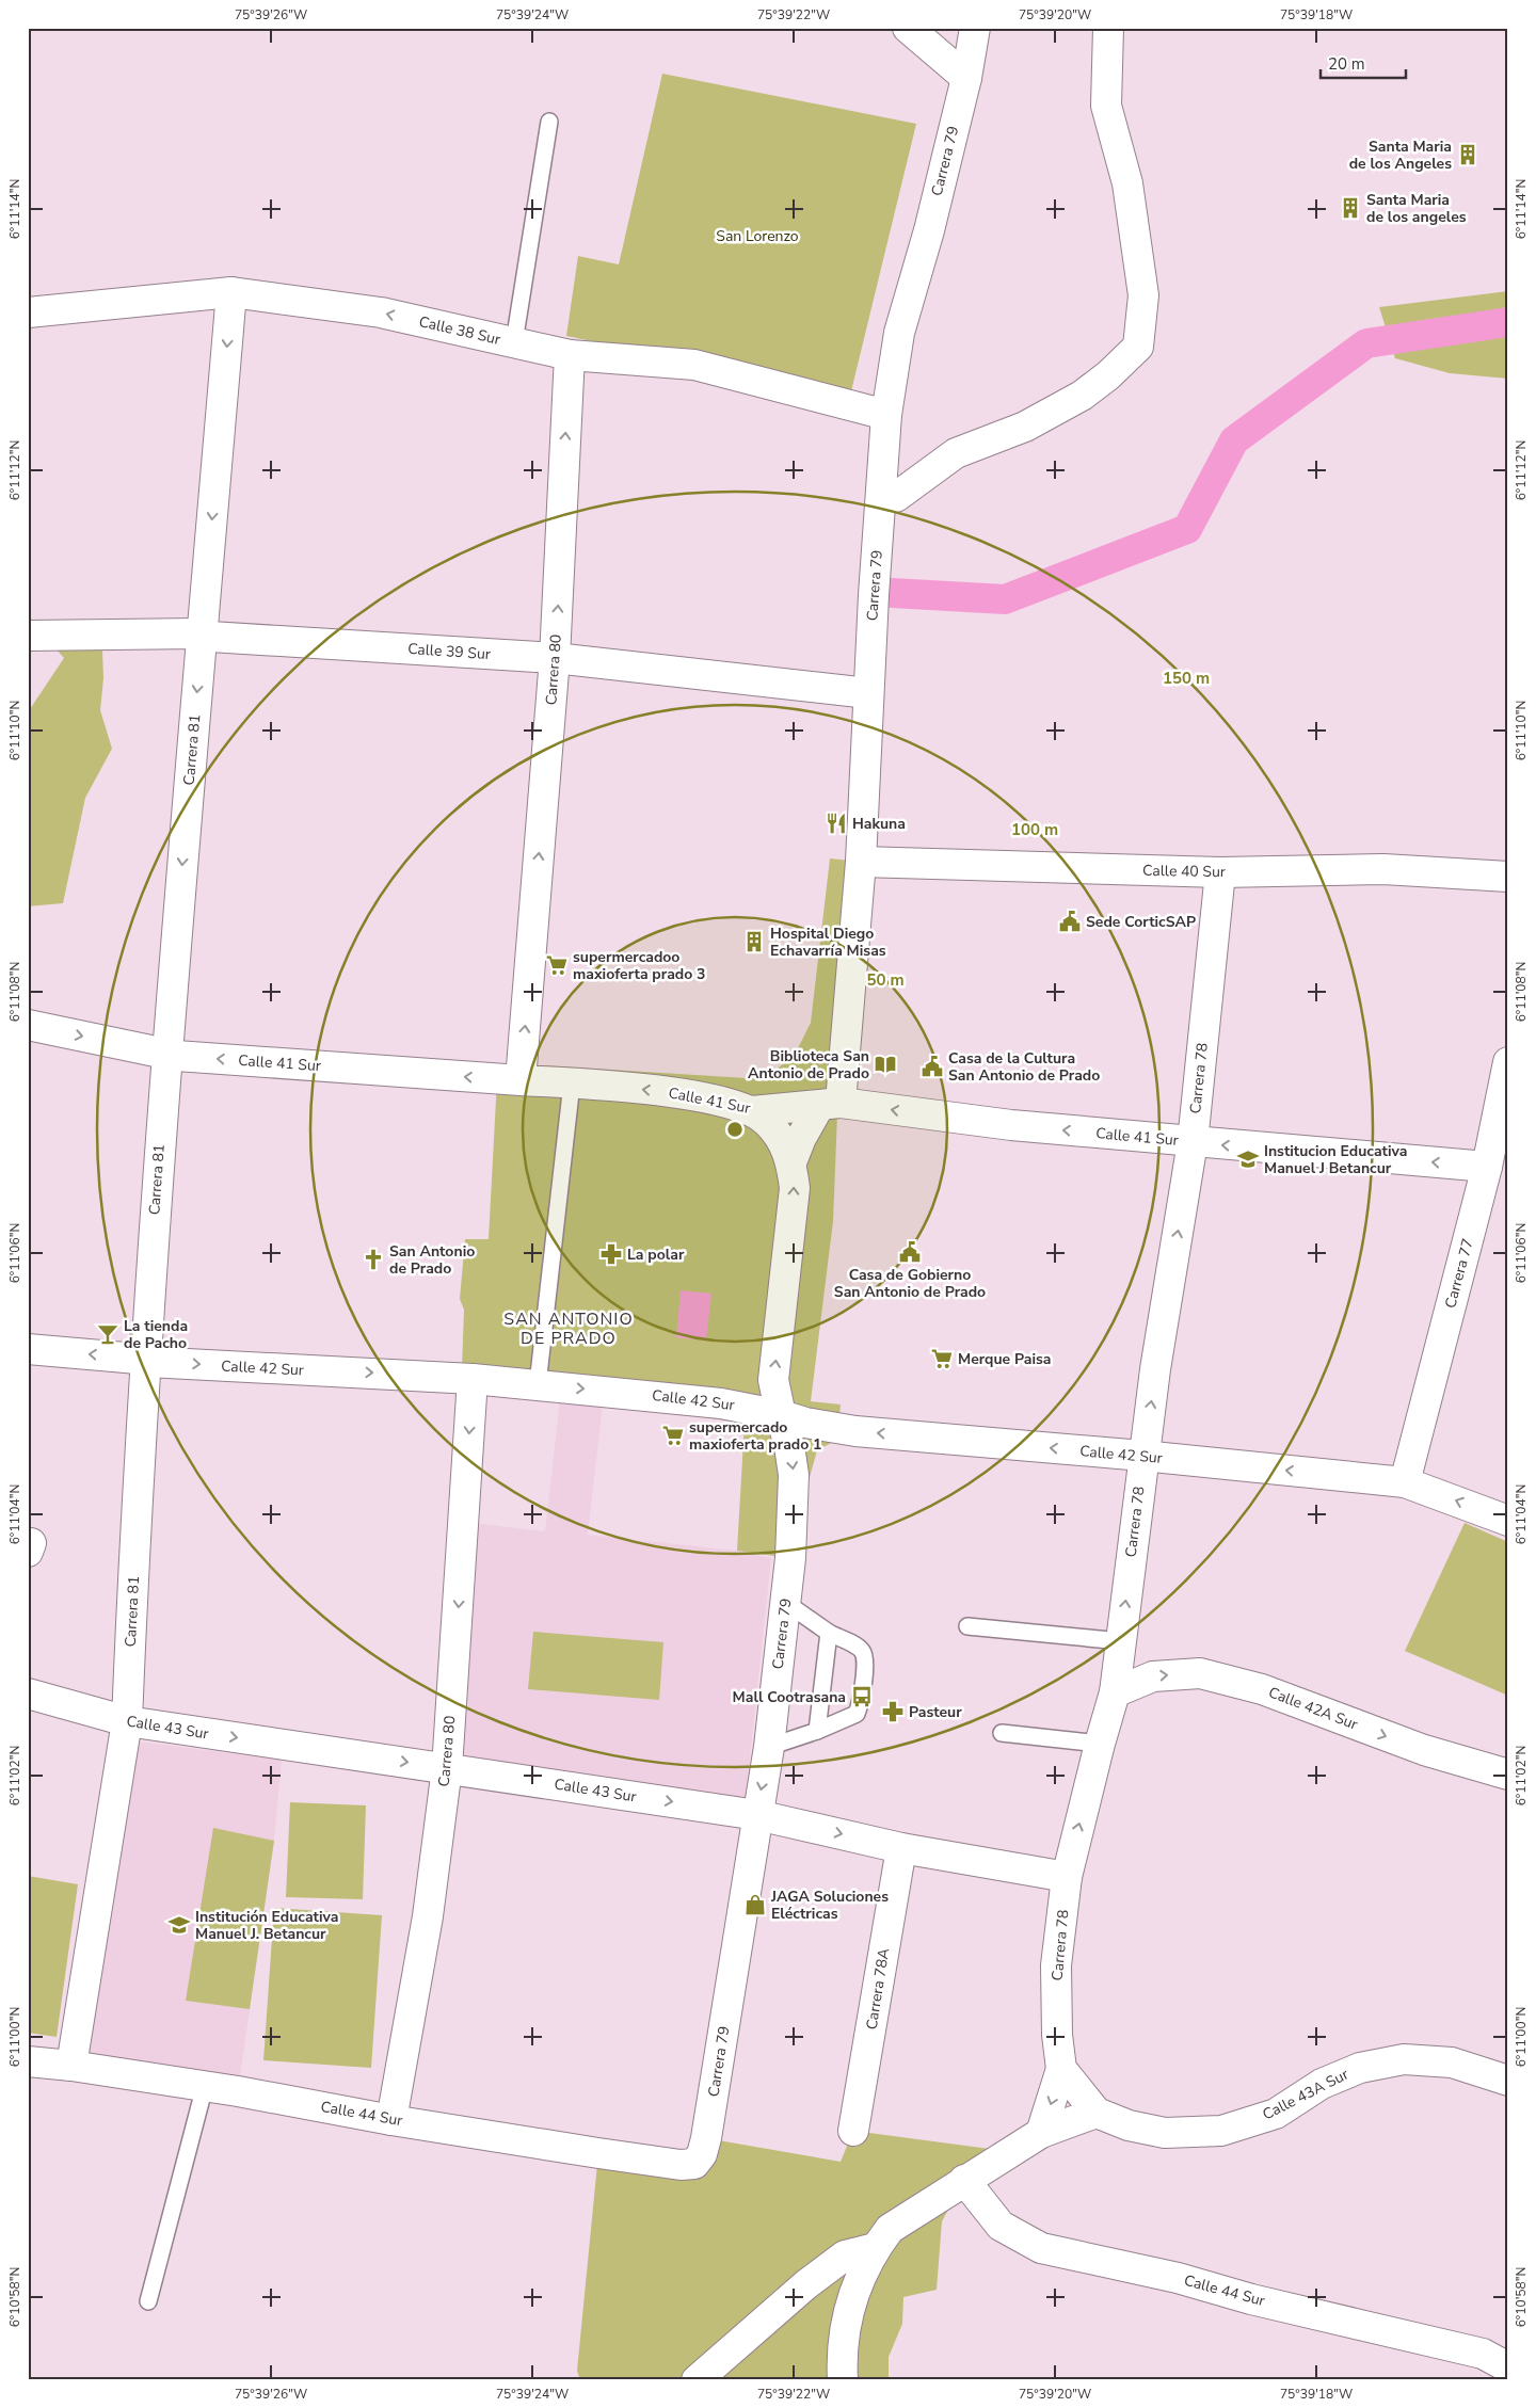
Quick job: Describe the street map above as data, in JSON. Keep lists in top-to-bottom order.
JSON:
{
  "streets": {
    "street": [
      "Carrera 79",
      "Calle 38 Sur",
      "Calle 39 Sur",
      "Carrera 80",
      "Carrera 81",
      "Calle 40 Sur",
      "Calle 41 Sur",
      "Carrera 78",
      "Carrera 77",
      "Calle 42 Sur",
      "Calle 42A Sur",
      "Calle 43 Sur",
      "Carrera 78A",
      "Calle 43A Sur",
      "Calle 44 Sur"
    ]
  },
  "crossings": [
    ["Carrera 79", "Calle 38 Sur"],
    ["Carrera 79", "Calle 39 Sur"],
    ["Carrera 79", "Calle 40 Sur"],
    ["Carrera 79", "Calle 41 Sur"],
    ["Carrera 79", "Calle 42 Sur"],
    ["Carrera 79", "Calle 43 Sur"],
    ["Carrera 79", "Calle 44 Sur"],
    ["Calle 38 Sur", "Carrera 80"],
    ["Calle 38 Sur", "Carrera 81"],
    ["Calle 39 Sur", "Carrera 80"],
    ["Calle 39 Sur", "Carrera 81"],
    ["Carrera 80", "Calle 41 Sur"],
    ["Carrera 80", "Calle 42 Sur"],
    ["Carrera 80", "Calle 43 Sur"],
    ["Carrera 80", "Calle 44 Sur"],
    ["Carrera 81", "Calle 41 Sur"],
    ["Carrera 81", "Calle 42 Sur"],
    ["Carrera 81", "Calle 43 Sur"],
    ["Carrera 81", "Calle 44 Sur"],
    ["Calle 40 Sur", "Carrera 78"],
    ["Calle 41 Sur", "Carrera 78"],
    ["Calle 41 Sur", "Carrera 77"],
    ["Carrera 78", "Calle 42 Sur"],
    ["Carrera 78", "Calle 42A Sur"],
    ["Carrera 78", "Calle 43 Sur"],
    ["Carrera 78", "Calle 43A Sur"],
    ["Carrera 77", "Calle 42 Sur"],
    ["Calle 43 Sur", "Carrera 78A"]
  ],
  "one_way": [
    "Carrera 81",
    "Carrera 78",
    "Calle 42A Sur",
    "Calle 43 Sur"
  ],
  "districts": ["SAN ANTONIO DE PRADO"],
  "parks": ["San Lorenzo"],
  "places": {
    "building": ["Santa Maria de los Angeles", "Santa Maria de los angeles", "Hospital Diego Echavarría Misas"],
    "restaurant": ["Hakuna"],
    "public building": ["Sede CorticSAP", "Casa de la Cultura San Antonio de Prado", "Casa de Gobierno San Antonio de Prado"],
    "supermarket": ["supermercadoo maxioferta prado 3", "Merque Paisa", "supermercado maxioferta prado 1"],
    "library": ["Biblioteca San Antonio de Prado"],
    "school or university": ["Institucion Educativa Manuel J Betancur", "Institución Educativa Manuel J. Betancur"],
    "pharmacy": ["La polar", "Pasteur"],
    "church": ["San Antonio de Prado"],
    "bar": ["La tienda de Pacho"],
    "bus stop": ["Mall Cootrasana"],
    "shop": ["JAGA Soluciones Eléctricas"]
  },
  "scale_bar": "20 m",
  "coordinates": [
    "75°39'26\"W",
    "75°39'24\"W",
    "75°39'22\"W",
    "75°39'20\"W",
    "75°39'18\"W",
    "6°11'14\"N",
    "6°11'12\"N",
    "6°11'10\"N",
    "6°11'08\"N",
    "6°11'06\"N",
    "6°11'04\"N",
    "6°11'02\"N",
    "6°11'00\"N",
    "6°10'58\"N"
  ],
  "rings": ["150 m", "100 m", "50 m"]
}
